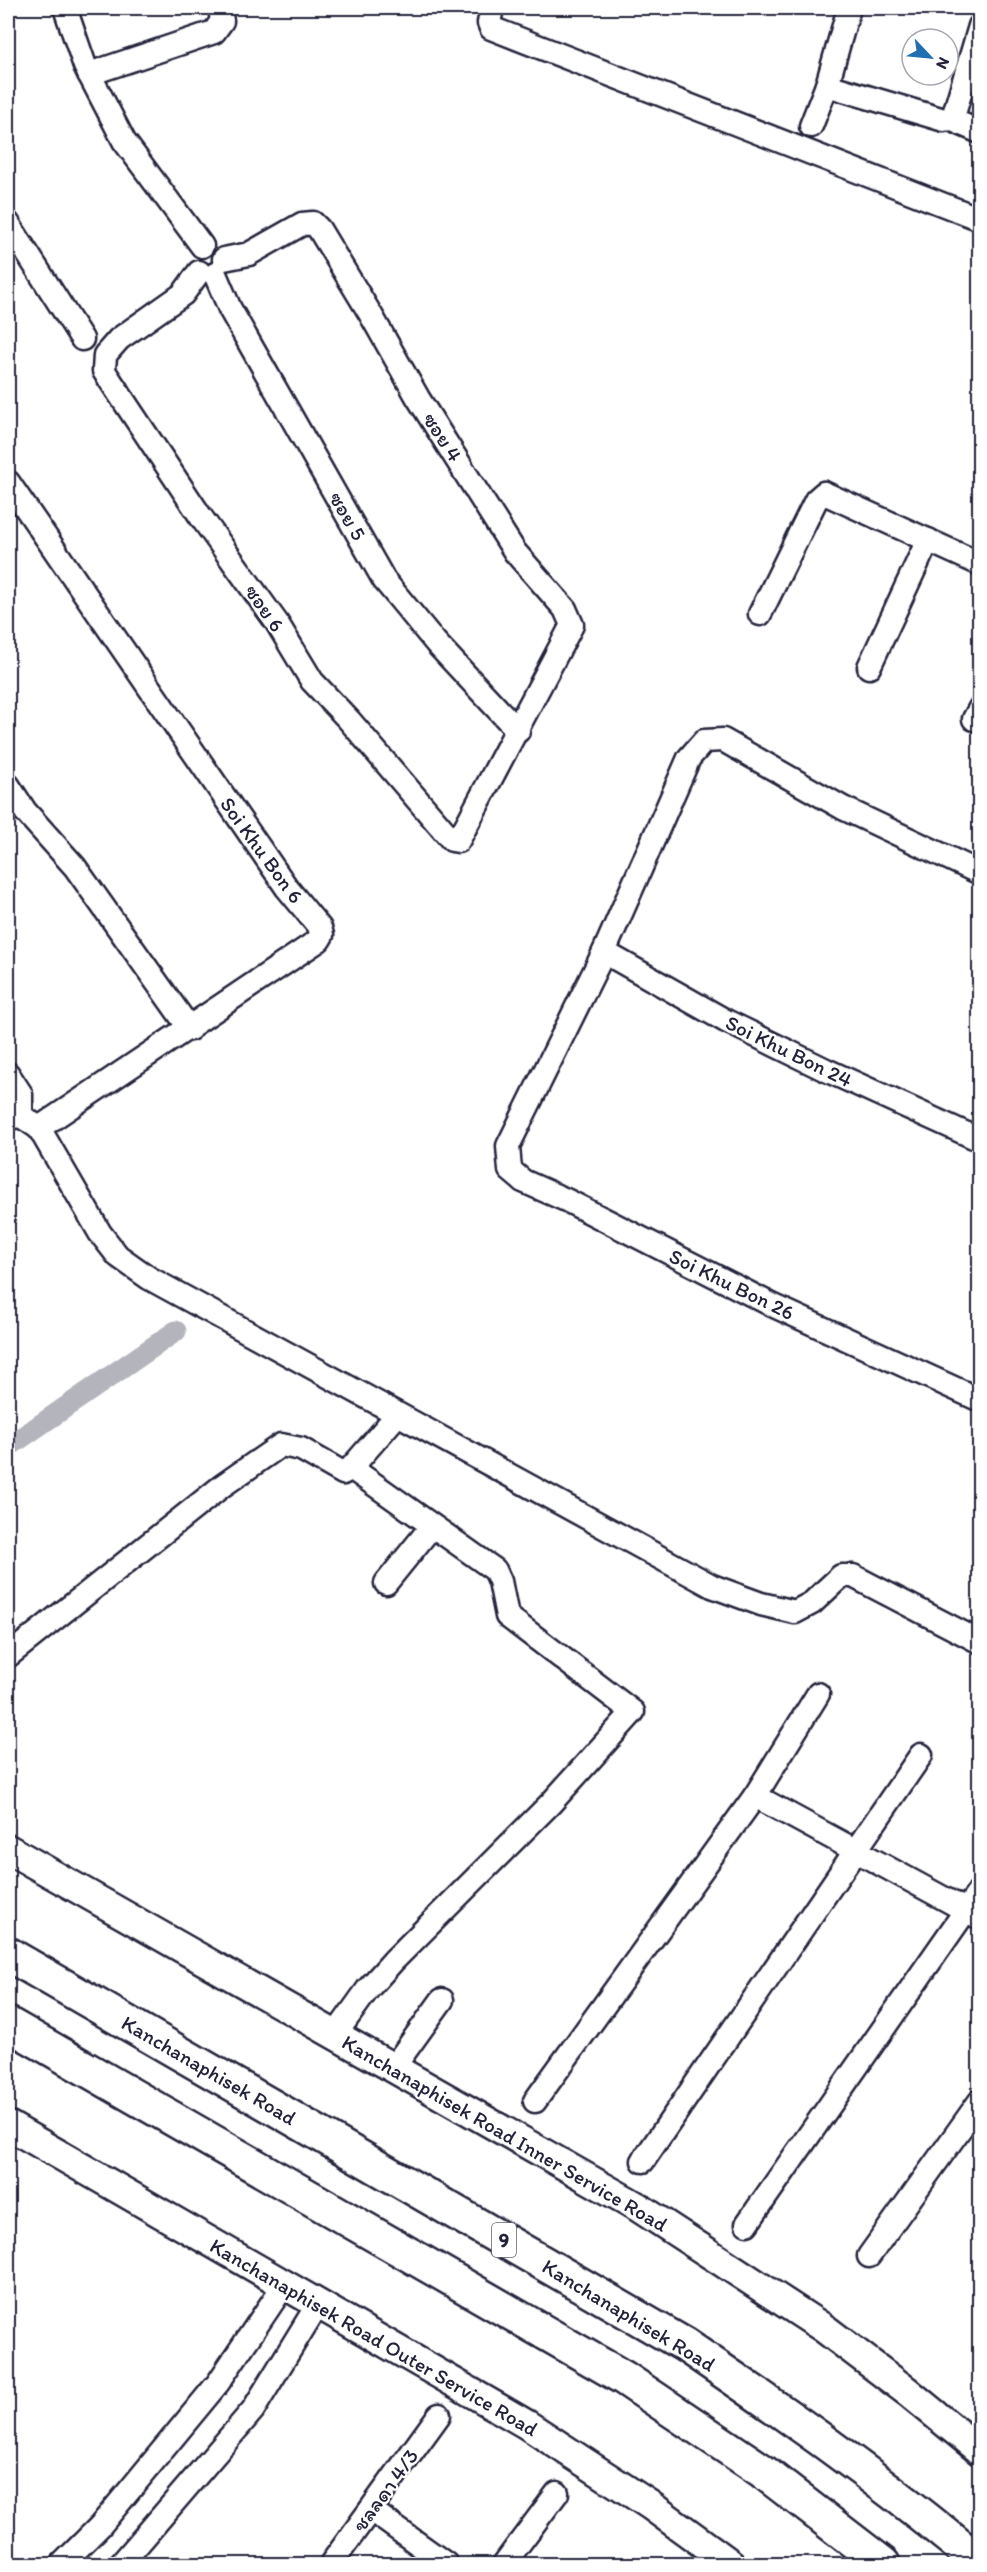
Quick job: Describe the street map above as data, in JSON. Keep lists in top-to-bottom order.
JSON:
{
  "streets": {
    "highway": ["Kanchanaphisek Road", "9"],
    "main road": ["Kanchanaphisek Road Inner Service Road", "Kanchanaphisek Road Outer Service Road"],
    "street": [
      "ซอย 4",
      "ซอย 5",
      "ซอย 6",
      "Soi Khu Bon 6",
      "Soi Khu Bon 24",
      "Soi Khu Bon 26",
      "ชลลดา 4/3"
    ]
  },
  "crossings": [
    ["ซอย 4", "ซอย 5"],
    ["ซอย 4", "ซอย 6"],
    ["ซอย 5", "ซอย 6"],
    ["Soi Khu Bon 24", "Soi Khu Bon 26"]
  ],
  "north": "bottom right"
}
